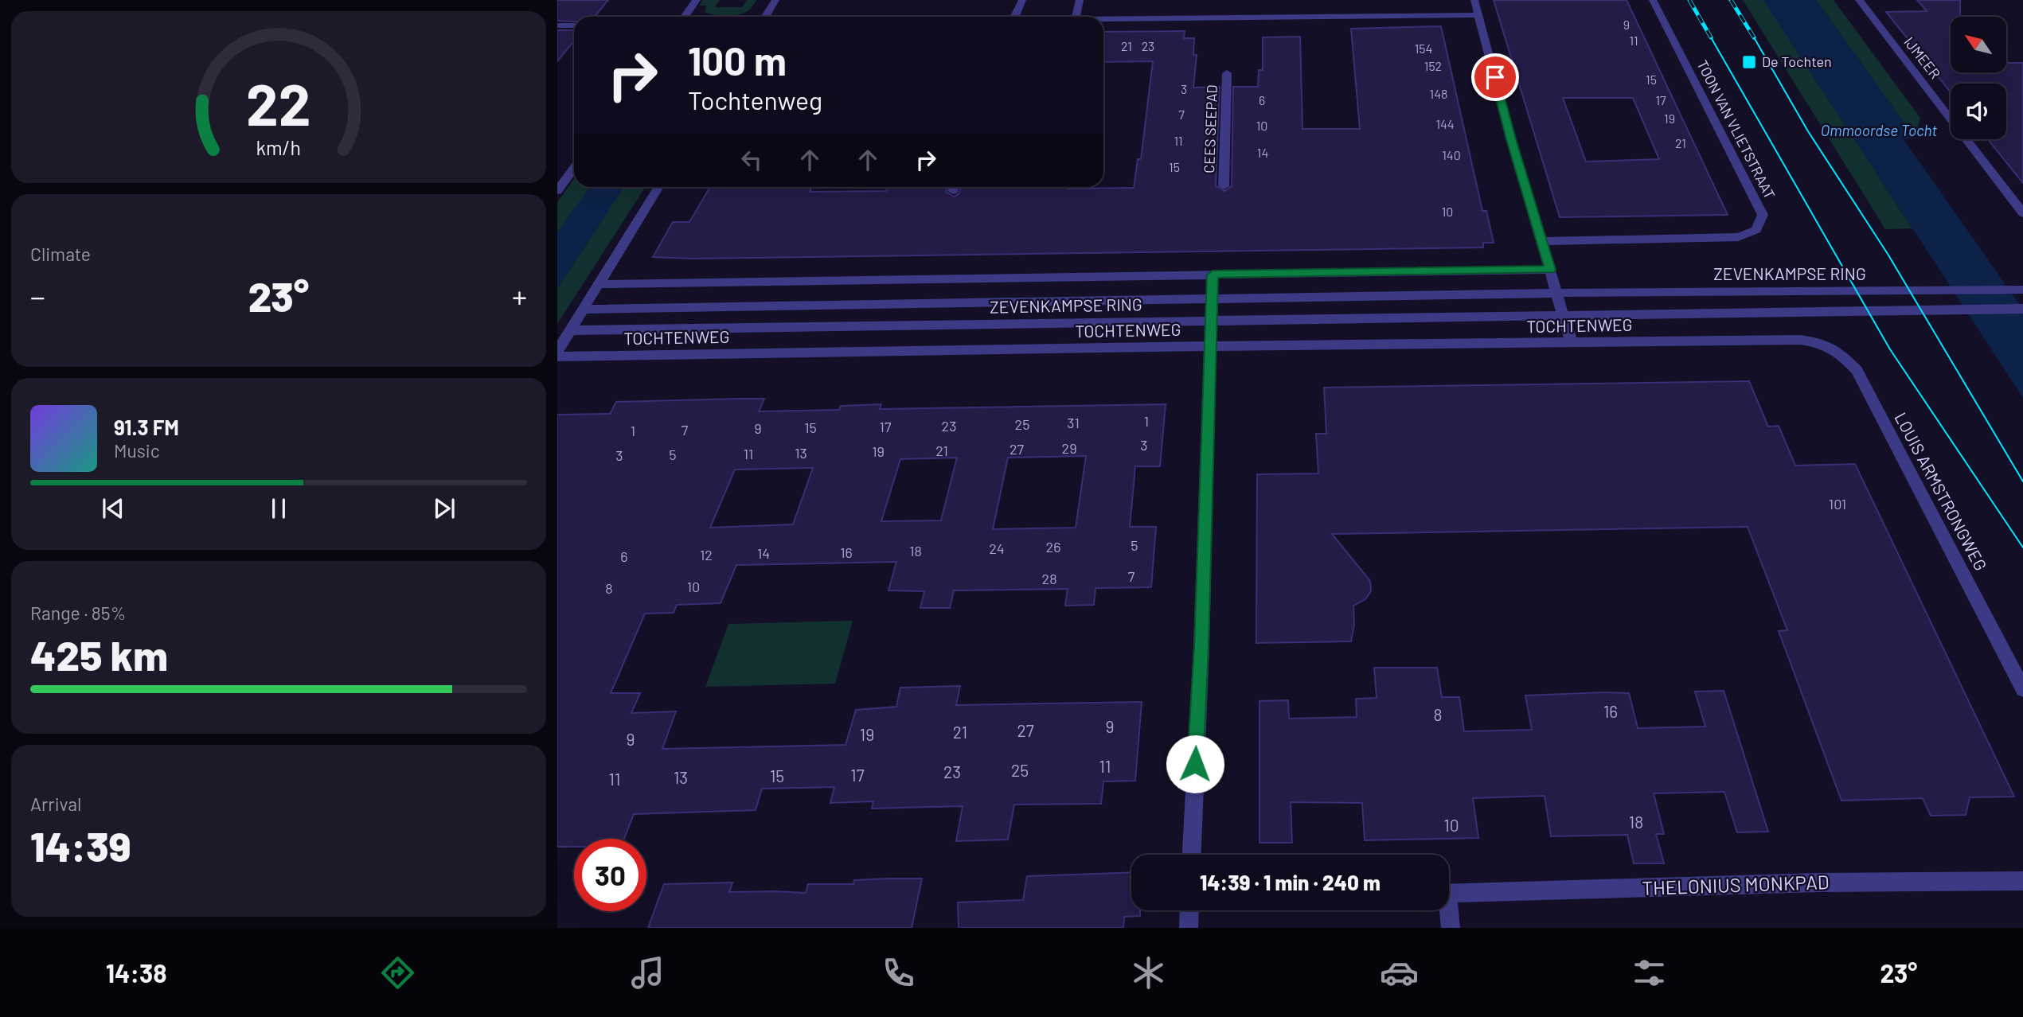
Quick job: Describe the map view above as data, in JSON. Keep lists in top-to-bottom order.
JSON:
{
  "streets": {
    "street": [
      "IJMEER",
      "CEES SEEPAD",
      "TOON VAN VLIETSTRAAT",
      "ZEVENKAMPSE RING",
      "TOCHTENWEG",
      "LOUIS ARMSTRONGWEG",
      "THELONIUS MONKPAD"
    ]
  },
  "crossings": [
    ["TOCHTENWEG", "LOUIS ARMSTRONGWEG"]
  ],
  "water": ["Ommoordse Tocht"],
  "places": {
    "transit": ["De Tochten"]
  },
  "house_numbers": [
    "9",
    "11",
    "21",
    "23",
    "154",
    "152",
    "15",
    "3",
    "148",
    "6",
    "17",
    "7",
    "19",
    "144",
    "10",
    "11",
    "21",
    "14",
    "140",
    "15",
    "10",
    "1",
    "31",
    "25",
    "23",
    "17",
    "15",
    "9",
    "7",
    "1",
    "3",
    "29",
    "27",
    "21",
    "19",
    "13",
    "11",
    "5",
    "3",
    "101",
    "5",
    "26",
    "24",
    "18",
    "16",
    "14",
    "12",
    "6",
    "7",
    "28",
    "10",
    "8",
    "16",
    "8",
    "9",
    "27",
    "21",
    "19",
    "9",
    "11",
    "25",
    "23",
    "17",
    "15",
    "13",
    "11",
    "18",
    "10"
  ],
  "north": "top left",
  "page": {
    "turn": ["100 m", "Tochtenweg"],
    "tile": [
      "Climate",
      ["Range · 85%", "425 km"],
      ["Arrival", "14:39"]
    ],
    "heat": ["−", "23°", "+"],
    "song": ["91.3 FM", "Music"],
    "limit": "30",
    "trip": "14:39 · 1 min · 240 m",
    "tabs": ["14:38", "23°"],
    "gauge": ["22", "km/h"]
  }
}
